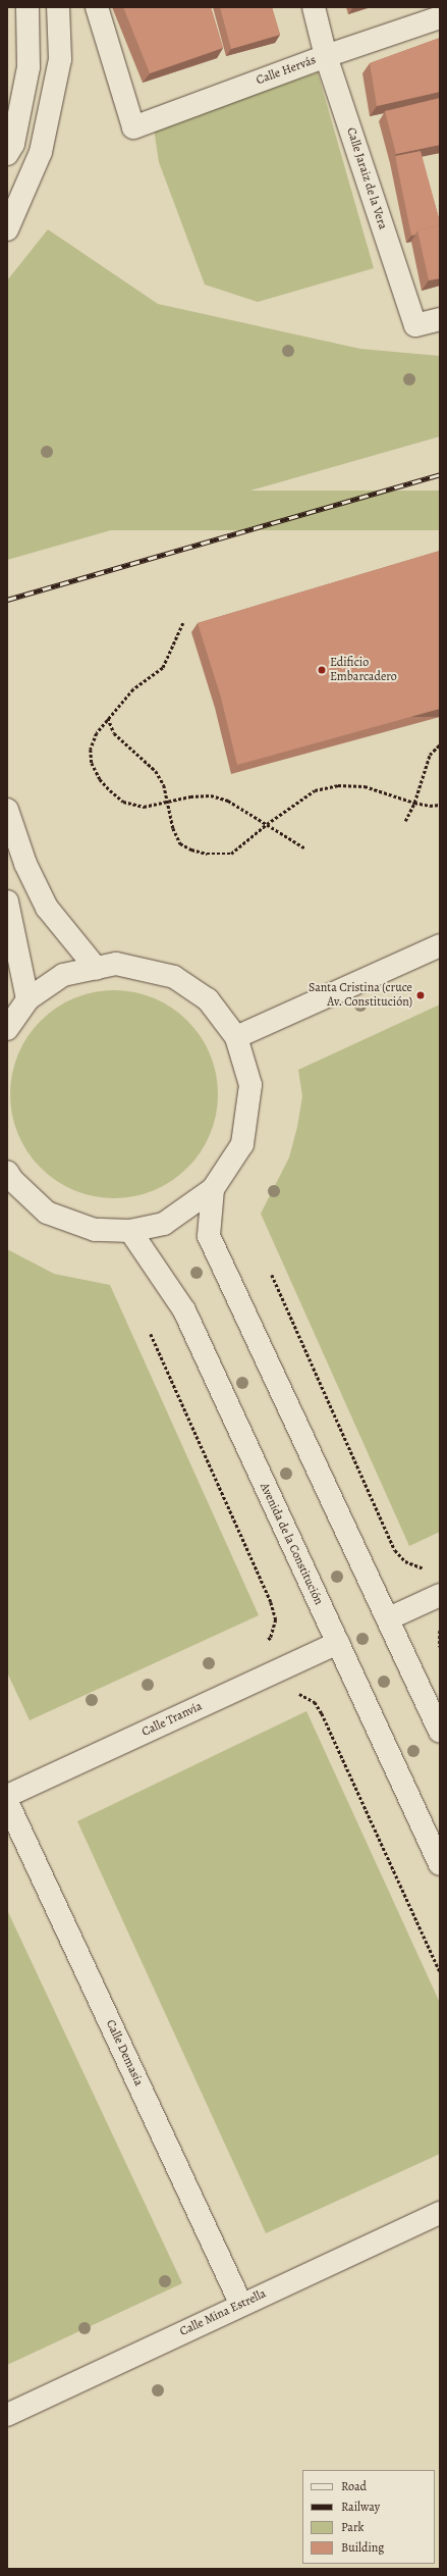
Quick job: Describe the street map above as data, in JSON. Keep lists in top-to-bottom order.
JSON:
{
  "streets": {
    "main road": [
      "Calle Hervás",
      "Calle Jaraiz de la Vera",
      "Avenida de la Constitución",
      "Calle Tranvía",
      "Calle Demasía",
      "Calle Mina Estrella"
    ]
  },
  "crossings": [
    ["Calle Hervás", "Calle Jaraiz de la Vera"],
    ["Avenida de la Constitución", "Calle Tranvía"],
    ["Calle Demasía", "Calle Mina Estrella"]
  ],
  "places": ["Edificio Embarcadero", "Santa Cristina (cruce Av. Constitución)"],
  "legend": [
    "Road",
    "Railway",
    "Park",
    "Building"
  ]
}
